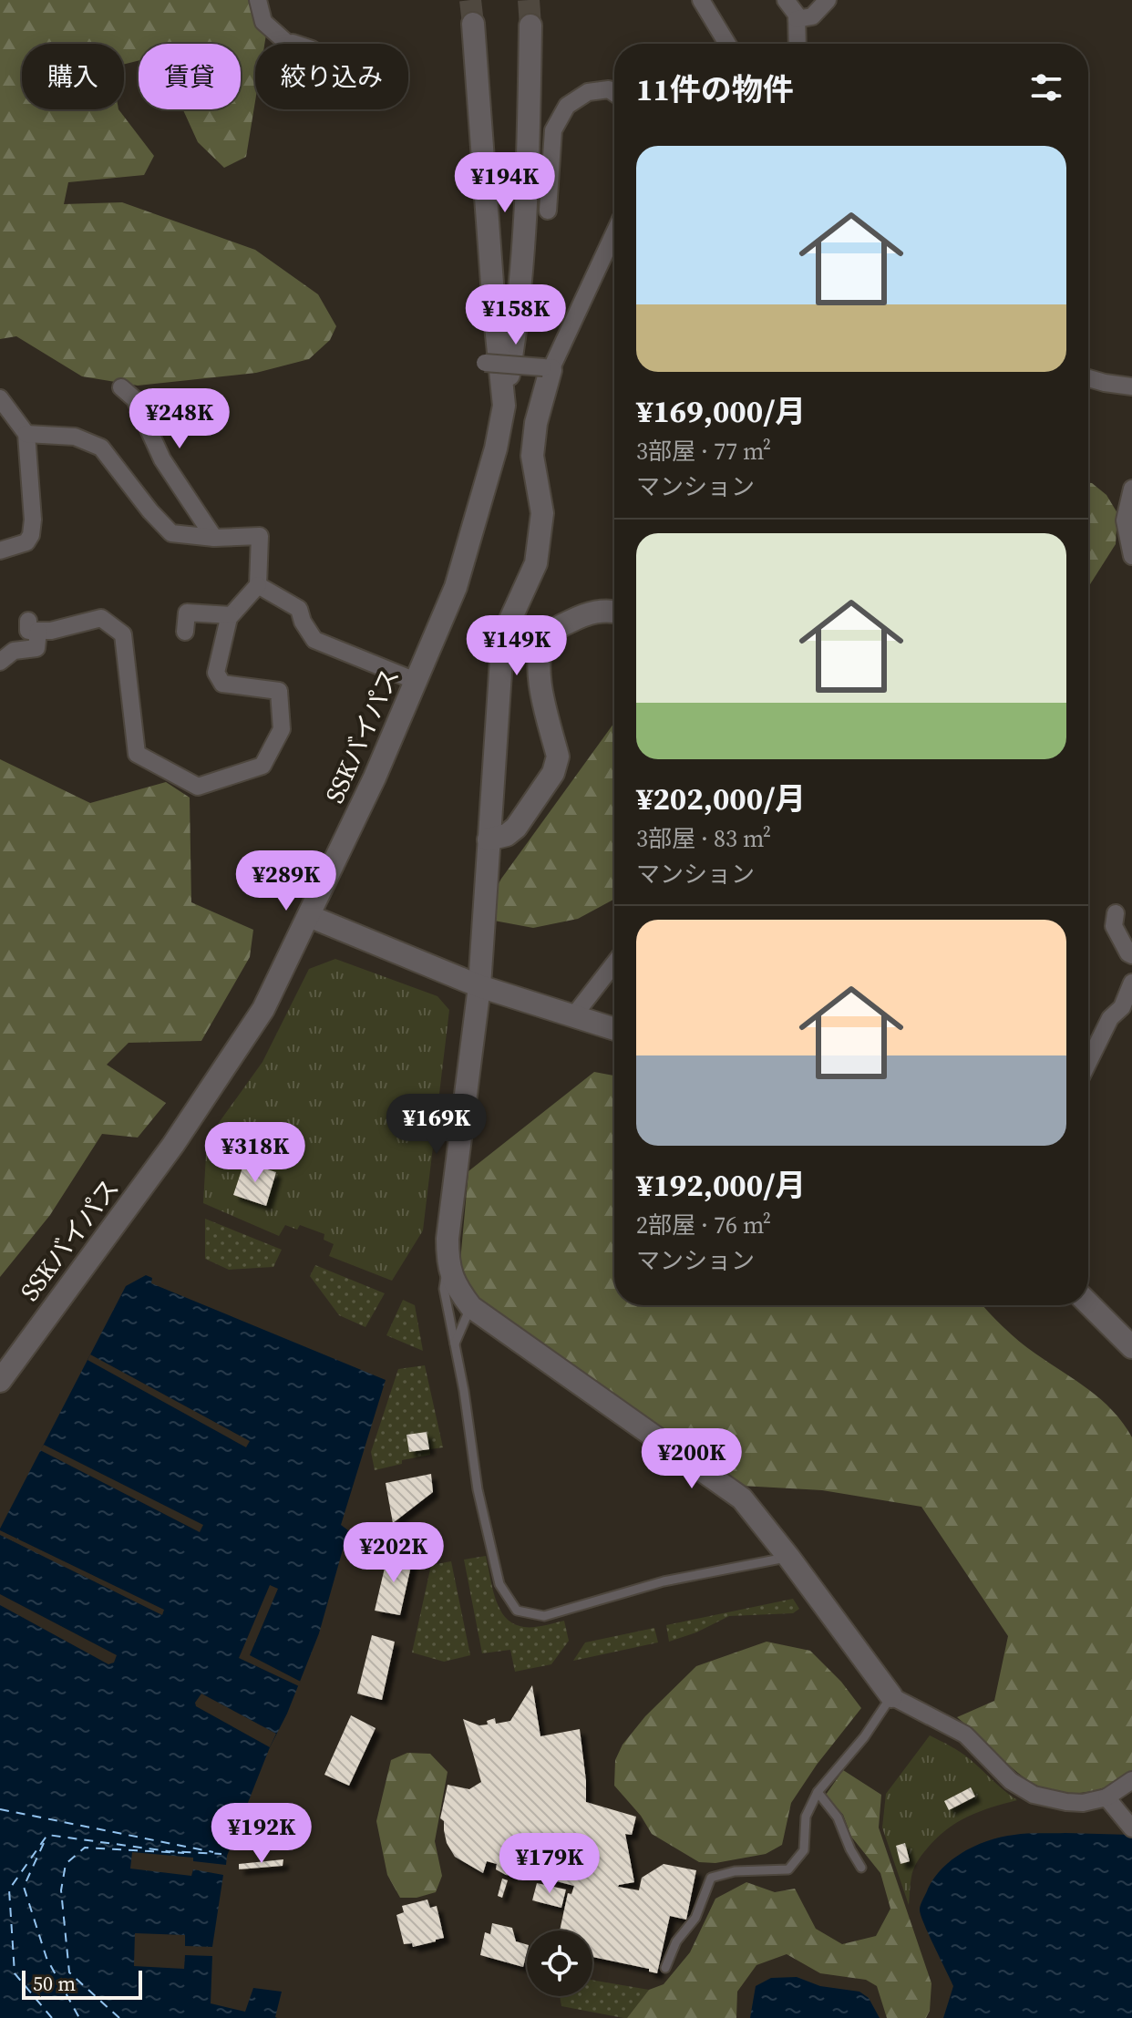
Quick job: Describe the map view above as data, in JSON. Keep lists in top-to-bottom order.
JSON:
{
  "streets": {
    "street": ["SSKバイパス"]
  },
  "scale_bar": "50 m",
  "page": {
    "chip": ["購入", "賃貸", "絞り込み"],
    "heading": "11件の物件",
    "list": [
      {
        "name": "¥169,000/月",
        "note": "3部屋 · 77 m² · マンション"
      },
      {
        "name": "¥202,000/月",
        "note": "3部屋 · 83 m² · マンション"
      },
      {
        "name": "¥192,000/月",
        "note": "2部屋 · 76 m² · マンション"
      }
    ],
    "price": [
      "¥194K",
      "¥158K",
      "¥248K",
      "¥149K",
      "¥289K",
      "¥169K",
      "¥318K",
      "¥200K",
      "¥202K",
      "¥192K",
      "¥179K"
    ],
    "scale": "50 m"
  }
}
